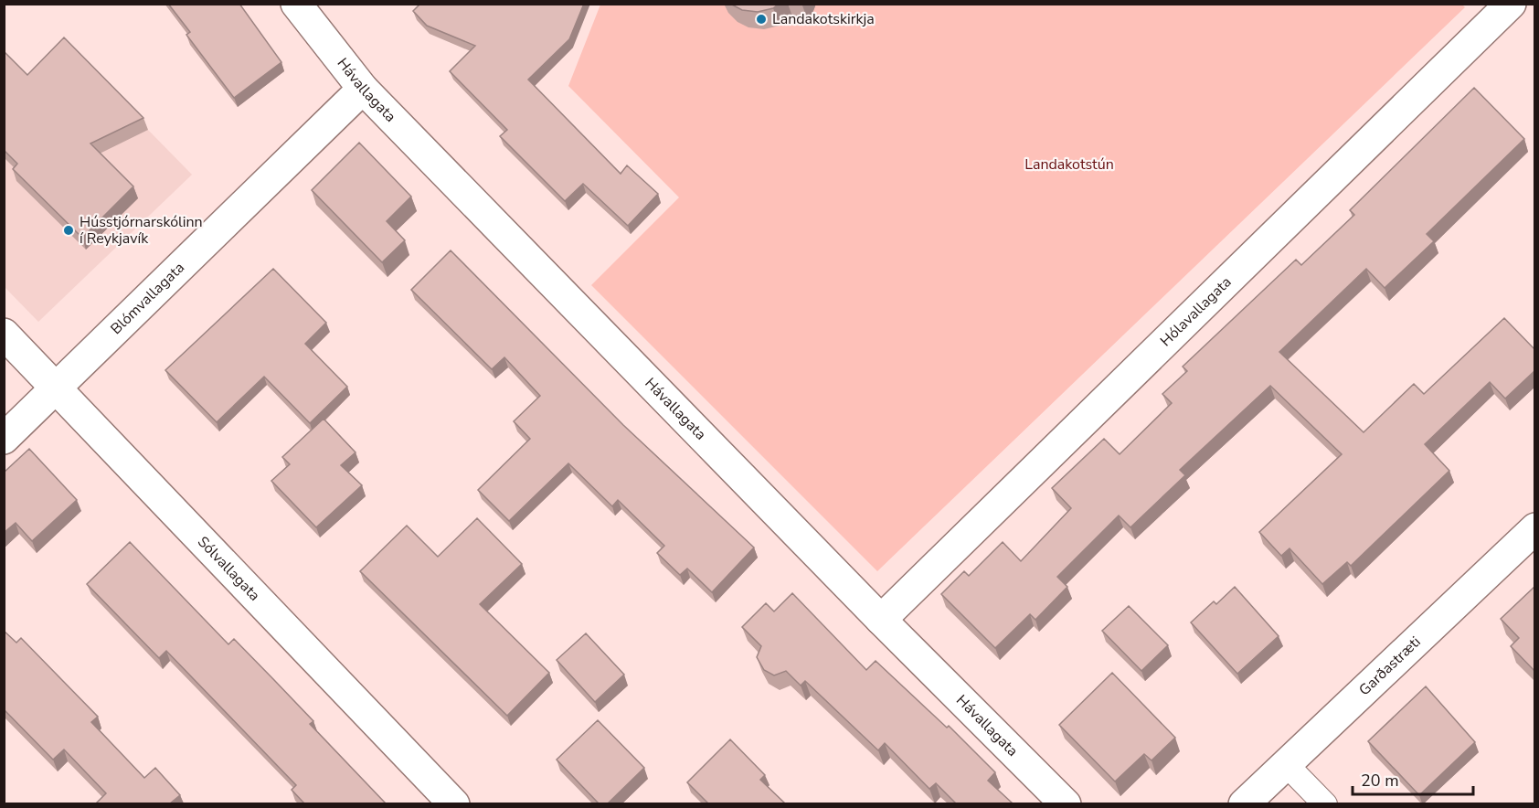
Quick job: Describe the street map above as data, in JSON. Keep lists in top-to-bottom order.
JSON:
{
  "streets": {
    "street": [
      "Hávallagata",
      "Blómvallagata",
      "Hólavallagata",
      "Sólvallagata",
      "Garðastræti"
    ]
  },
  "crossings": [
    ["Hávallagata", "Blómvallagata"],
    ["Hávallagata", "Hólavallagata"],
    ["Blómvallagata", "Sólvallagata"]
  ],
  "parks": ["Landakotstún"],
  "places": ["Landakotskirkja", "Hússtjórnarskólinn í Reykjavík"],
  "scale_bar": "20 m"
}
